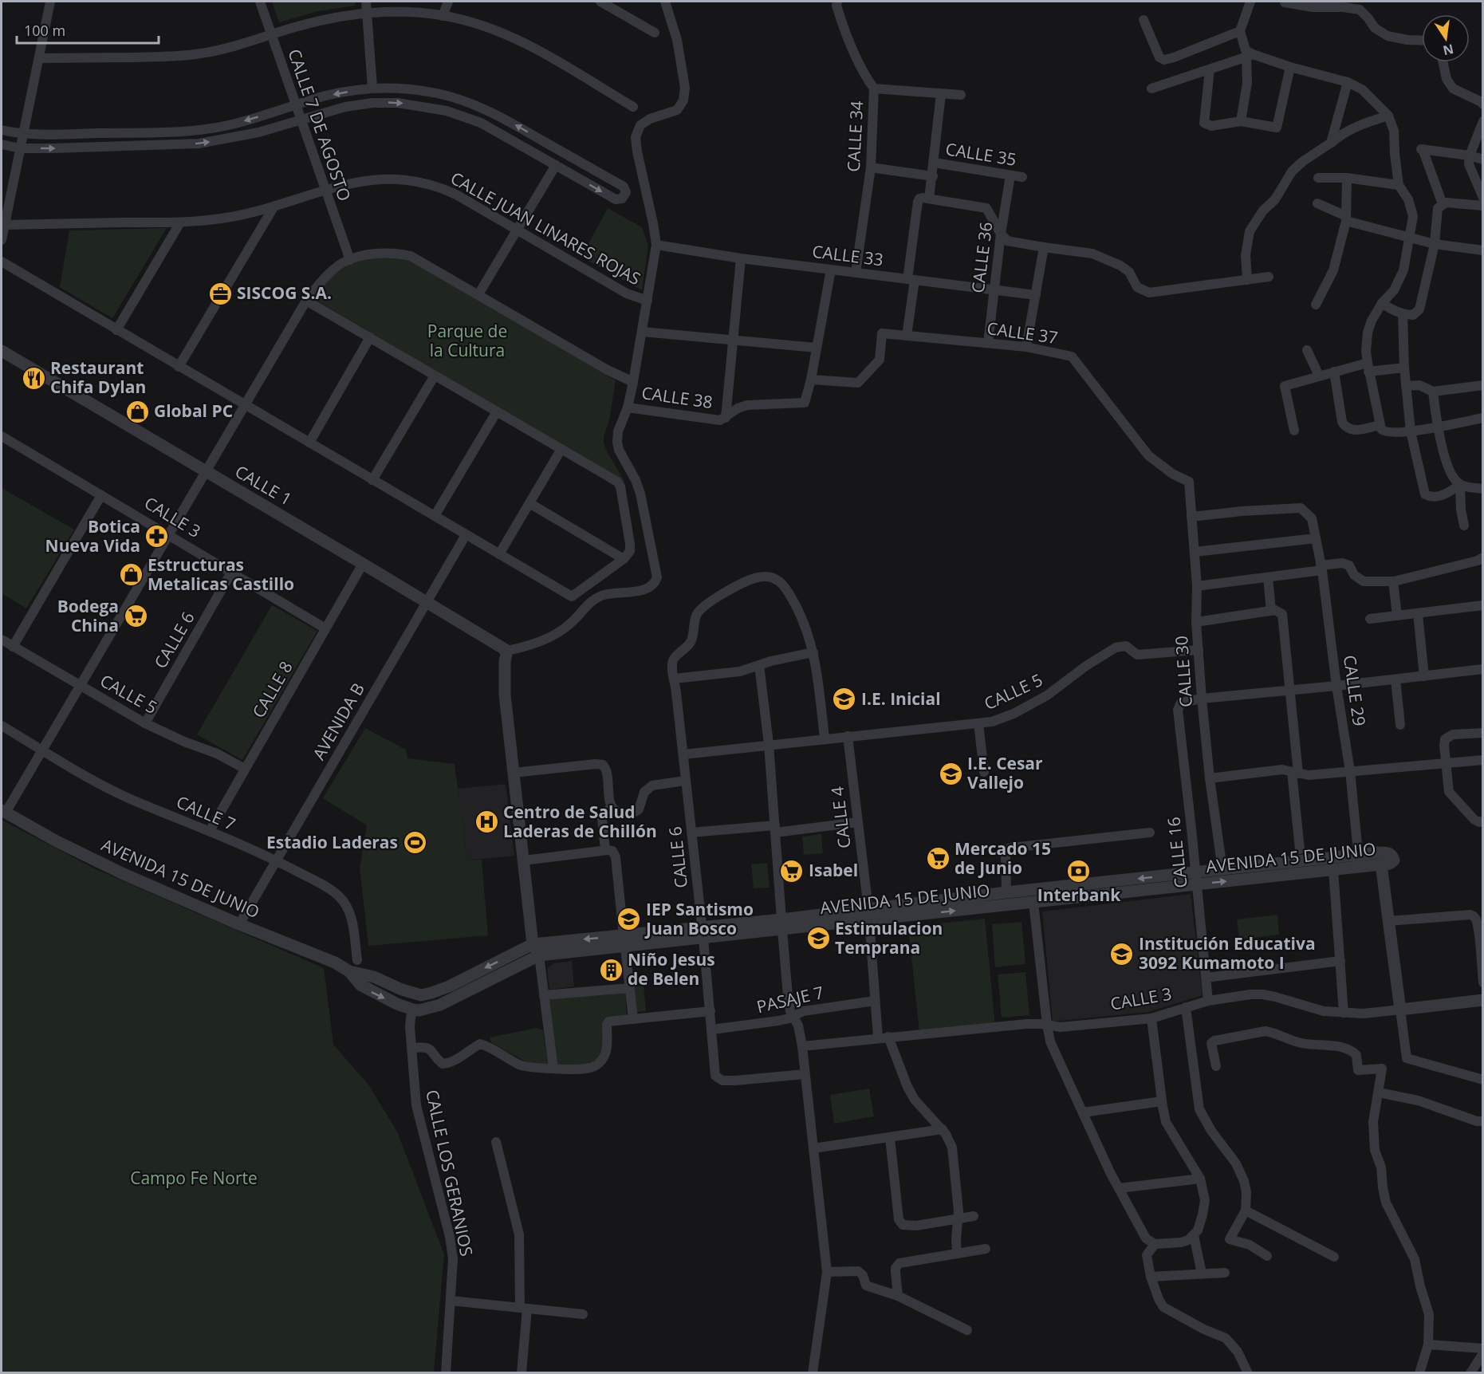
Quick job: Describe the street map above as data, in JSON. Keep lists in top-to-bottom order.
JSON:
{
  "streets": {
    "street": [
      "CALLE 7 DE AGOSTO",
      "CALLE 34",
      "CALLE 35",
      "CALLE JUAN LINARES ROJAS",
      "CALLE 33",
      "CALLE 36",
      "CALLE 37",
      "CALLE 38",
      "CALLE 1",
      "CALLE 3",
      "CALLE 6",
      "CALLE 30",
      "CALLE 8",
      "CALLE 29",
      "CALLE 5",
      "AVENIDA B",
      "CALLE 7",
      "CALLE 4",
      "CALLE 16",
      "AVENIDA 15 DE JUNIO",
      "PASAJE 7",
      "CALLE LOS GERANIOS"
    ]
  },
  "crossings": [
    ["CALLE 7 DE AGOSTO", "CALLE JUAN LINARES ROJAS"],
    ["CALLE 34", "CALLE 35"],
    ["CALLE 34", "CALLE 33"],
    ["CALLE 35", "CALLE 36"],
    ["CALLE 33", "CALLE 36"],
    ["CALLE 36", "CALLE 37"],
    ["CALLE 37", "CALLE 38"],
    ["CALLE 37", "CALLE 30"],
    ["CALLE 1", "CALLE 8"],
    ["CALLE 1", "AVENIDA B"],
    ["CALLE 3", "CALLE 6"],
    ["CALLE 3", "CALLE 8"],
    ["CALLE 3", "CALLE 4"],
    ["CALLE 3", "CALLE 16"],
    ["CALLE 6", "CALLE 5"],
    ["CALLE 6", "AVENIDA 15 DE JUNIO"],
    ["CALLE 6", "PASAJE 7"],
    ["CALLE 30", "CALLE 29"],
    ["CALLE 30", "CALLE 5"],
    ["CALLE 30", "CALLE 16"],
    ["CALLE 8", "CALLE 5"],
    ["CALLE 8", "CALLE 7"],
    ["CALLE 29", "AVENIDA 15 DE JUNIO"],
    ["CALLE 5", "CALLE 4"],
    ["AVENIDA B", "CALLE 7"],
    ["AVENIDA B", "AVENIDA 15 DE JUNIO"],
    ["CALLE 4", "AVENIDA 15 DE JUNIO"],
    ["CALLE 4", "PASAJE 7"],
    ["CALLE 16", "AVENIDA 15 DE JUNIO"],
    ["AVENIDA 15 DE JUNIO", "CALLE LOS GERANIOS"]
  ],
  "parks": ["Parque de la Cultura", "Campo Fe Norte"],
  "places": {
    "office": ["SISCOG S.A."],
    "restaurant": ["Restaurant Chifa Dylan"],
    "shop": ["Global PC", "Estructuras Metalicas Castillo"],
    "pharmacy": ["Botica Nueva Vida"],
    "supermarket": ["Bodega China", "Mercado 15 de Junio", "Isabel"],
    "school or university": [
      "I.E. Inicial",
      "I.E. Cesar Vallejo",
      "IEP Santismo Juan Bosco",
      "Estimulacion Temprana",
      "Institución Educativa 3092 Kumamoto I"
    ],
    "hospital": ["Centro de Salud Laderas de Chillón"],
    "sports": ["Estadio Laderas"],
    "bank": ["Interbank"],
    "building": ["Niño Jesus de Belen"]
  },
  "scale_bar": "100 m",
  "north": "bottom"
}
